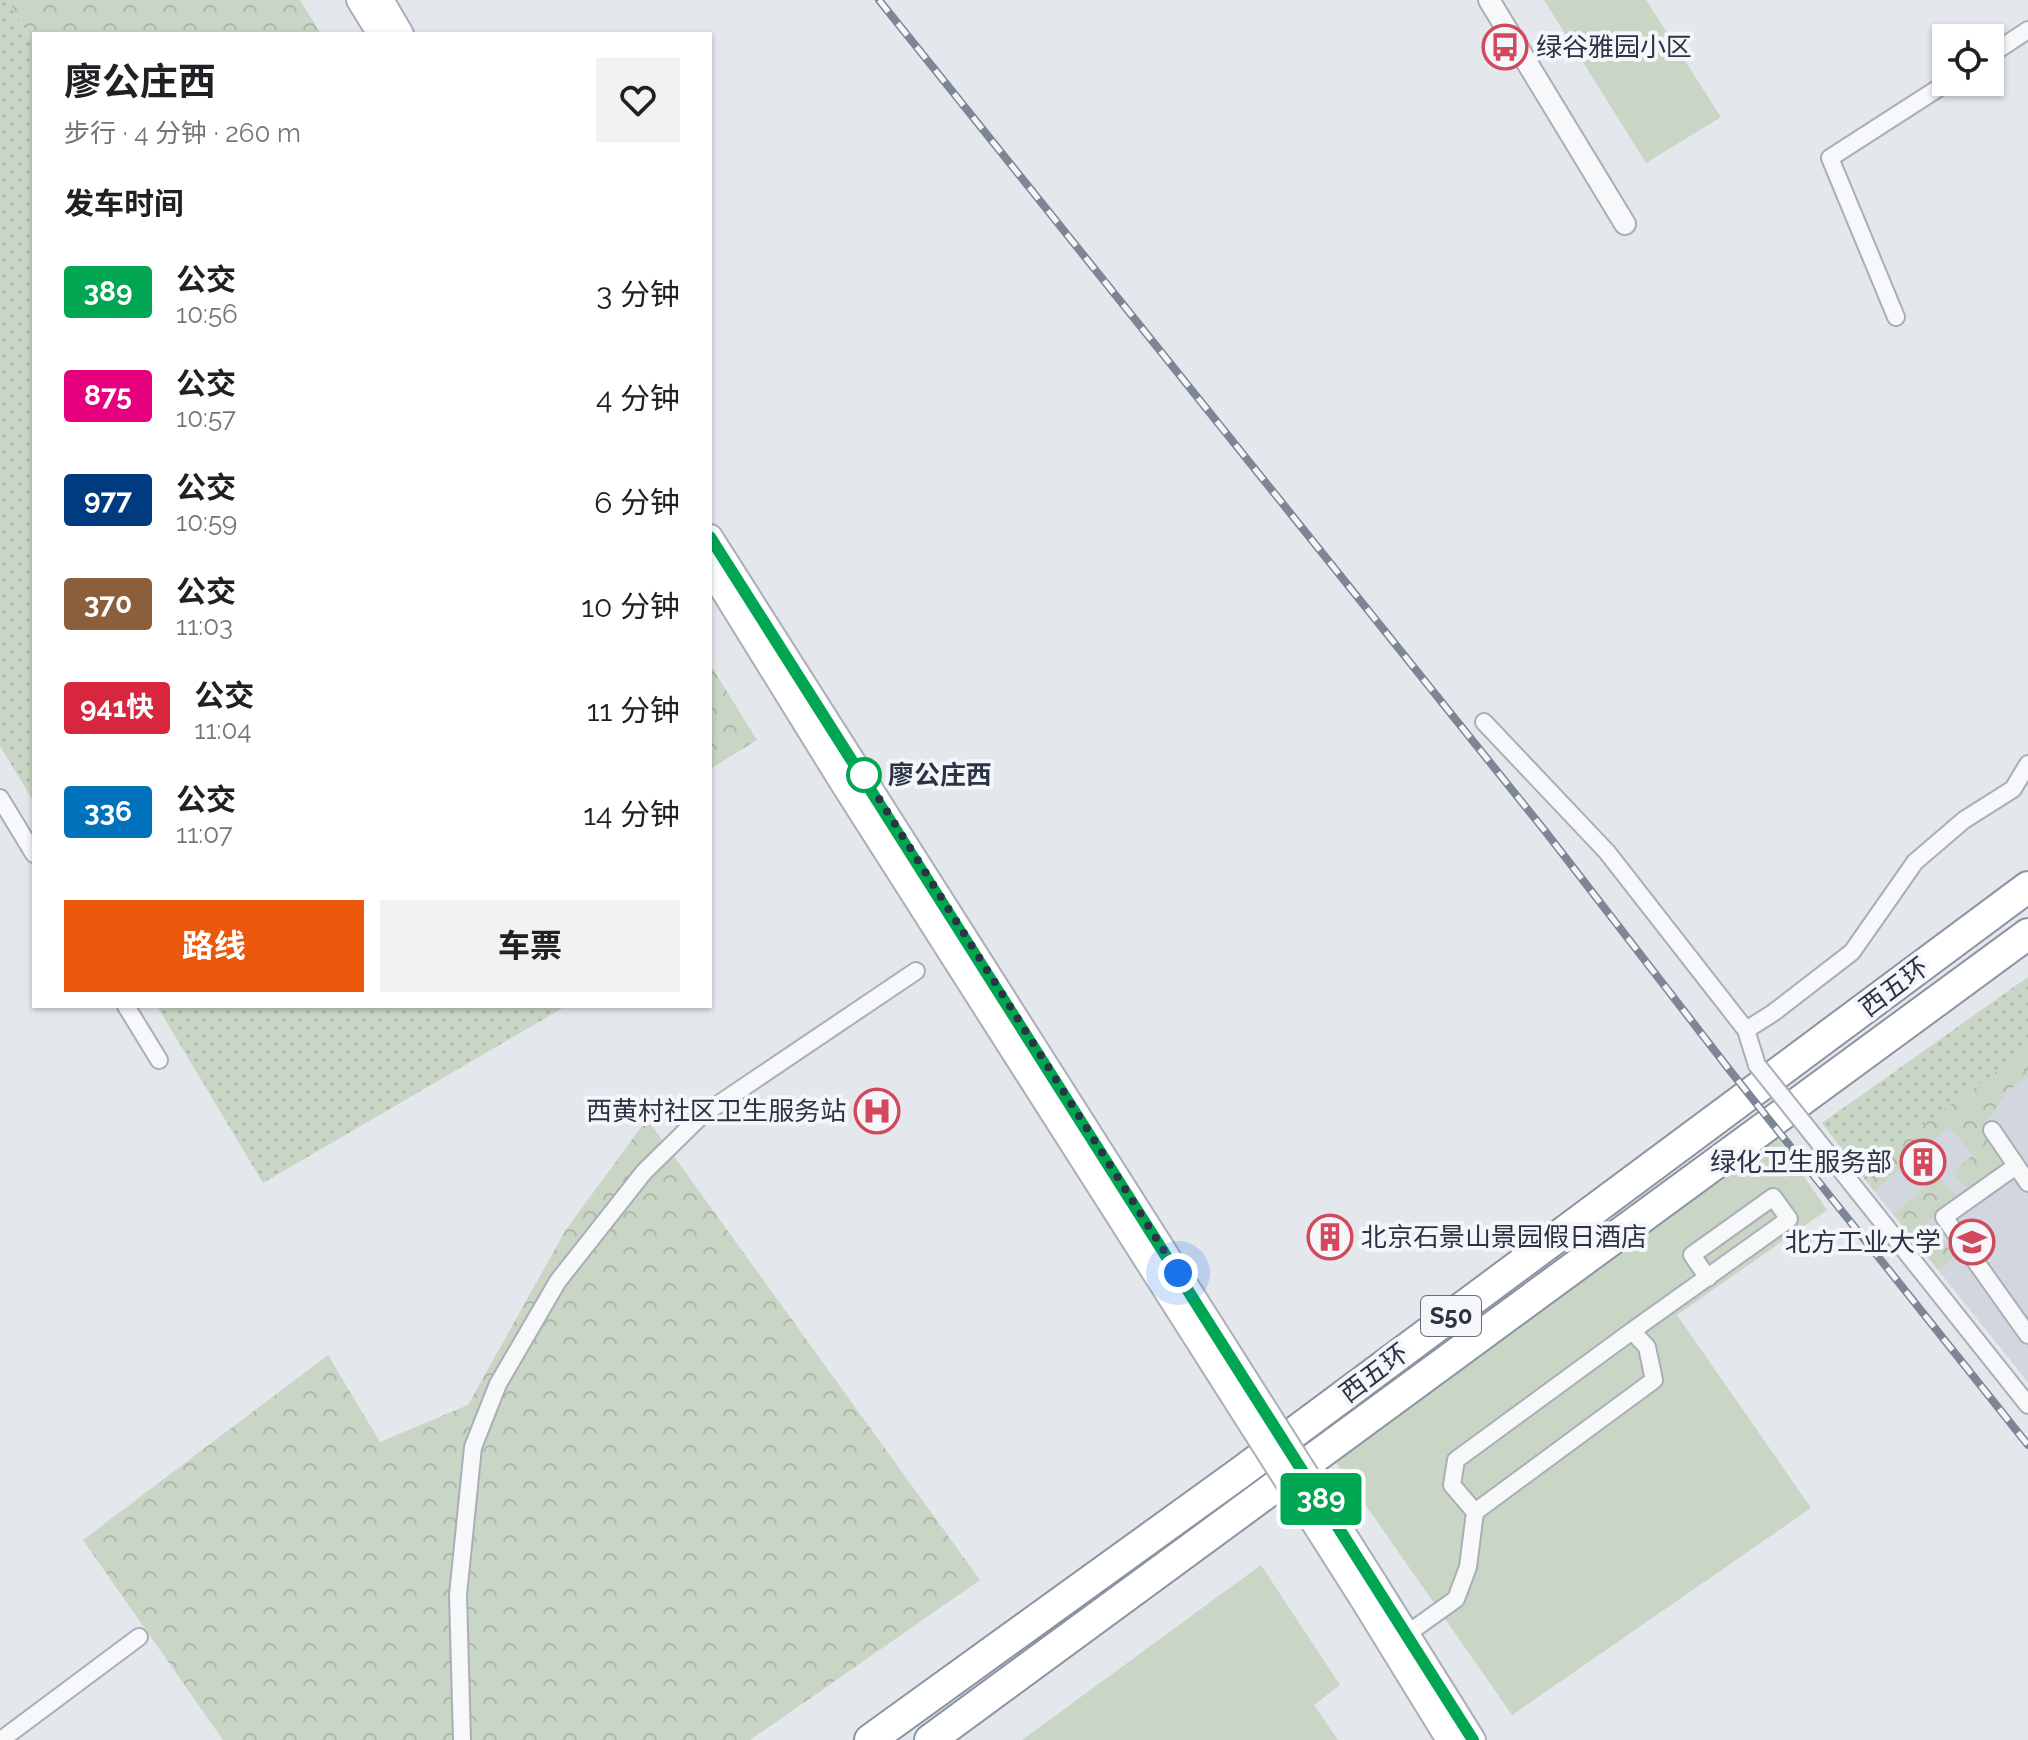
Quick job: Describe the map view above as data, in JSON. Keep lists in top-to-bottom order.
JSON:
{
  "streets": {
    "highway": ["西五环", "S50"]
  },
  "places": {
    "bus stop": ["绿谷雅园小区"],
    "other": ["廖公庄西"],
    "hospital": ["西黄村社区卫生服务站"],
    "building": ["绿化卫生服务部", "北京石景山景园假日酒店"],
    "school or university": ["北方工业大学"]
  },
  "lines": ["bus line 389"],
  "page": {
    "on_map": "389",
    "heading": [
      ["廖公庄西", "步行 · 4 分钟 · 260 m"],
      "发车时间"
    ],
    "list": [
      {
        "mark": "389",
        "name": "公交",
        "note": "10:56",
        "value": "3 分钟"
      },
      {
        "mark": "875",
        "name": "公交",
        "note": "10:57",
        "value": "4 分钟"
      },
      {
        "mark": "977",
        "name": "公交",
        "note": "10:59",
        "value": "6 分钟"
      },
      {
        "mark": "370",
        "name": "公交",
        "note": "11:03",
        "value": "10 分钟"
      },
      {
        "mark": "941快",
        "name": "公交",
        "note": "11:04",
        "value": "11 分钟"
      },
      {
        "mark": "336",
        "name": "公交",
        "note": "11:07",
        "value": "14 分钟"
      }
    ],
    "buttons": ["路线", "车票"]
  }
}
